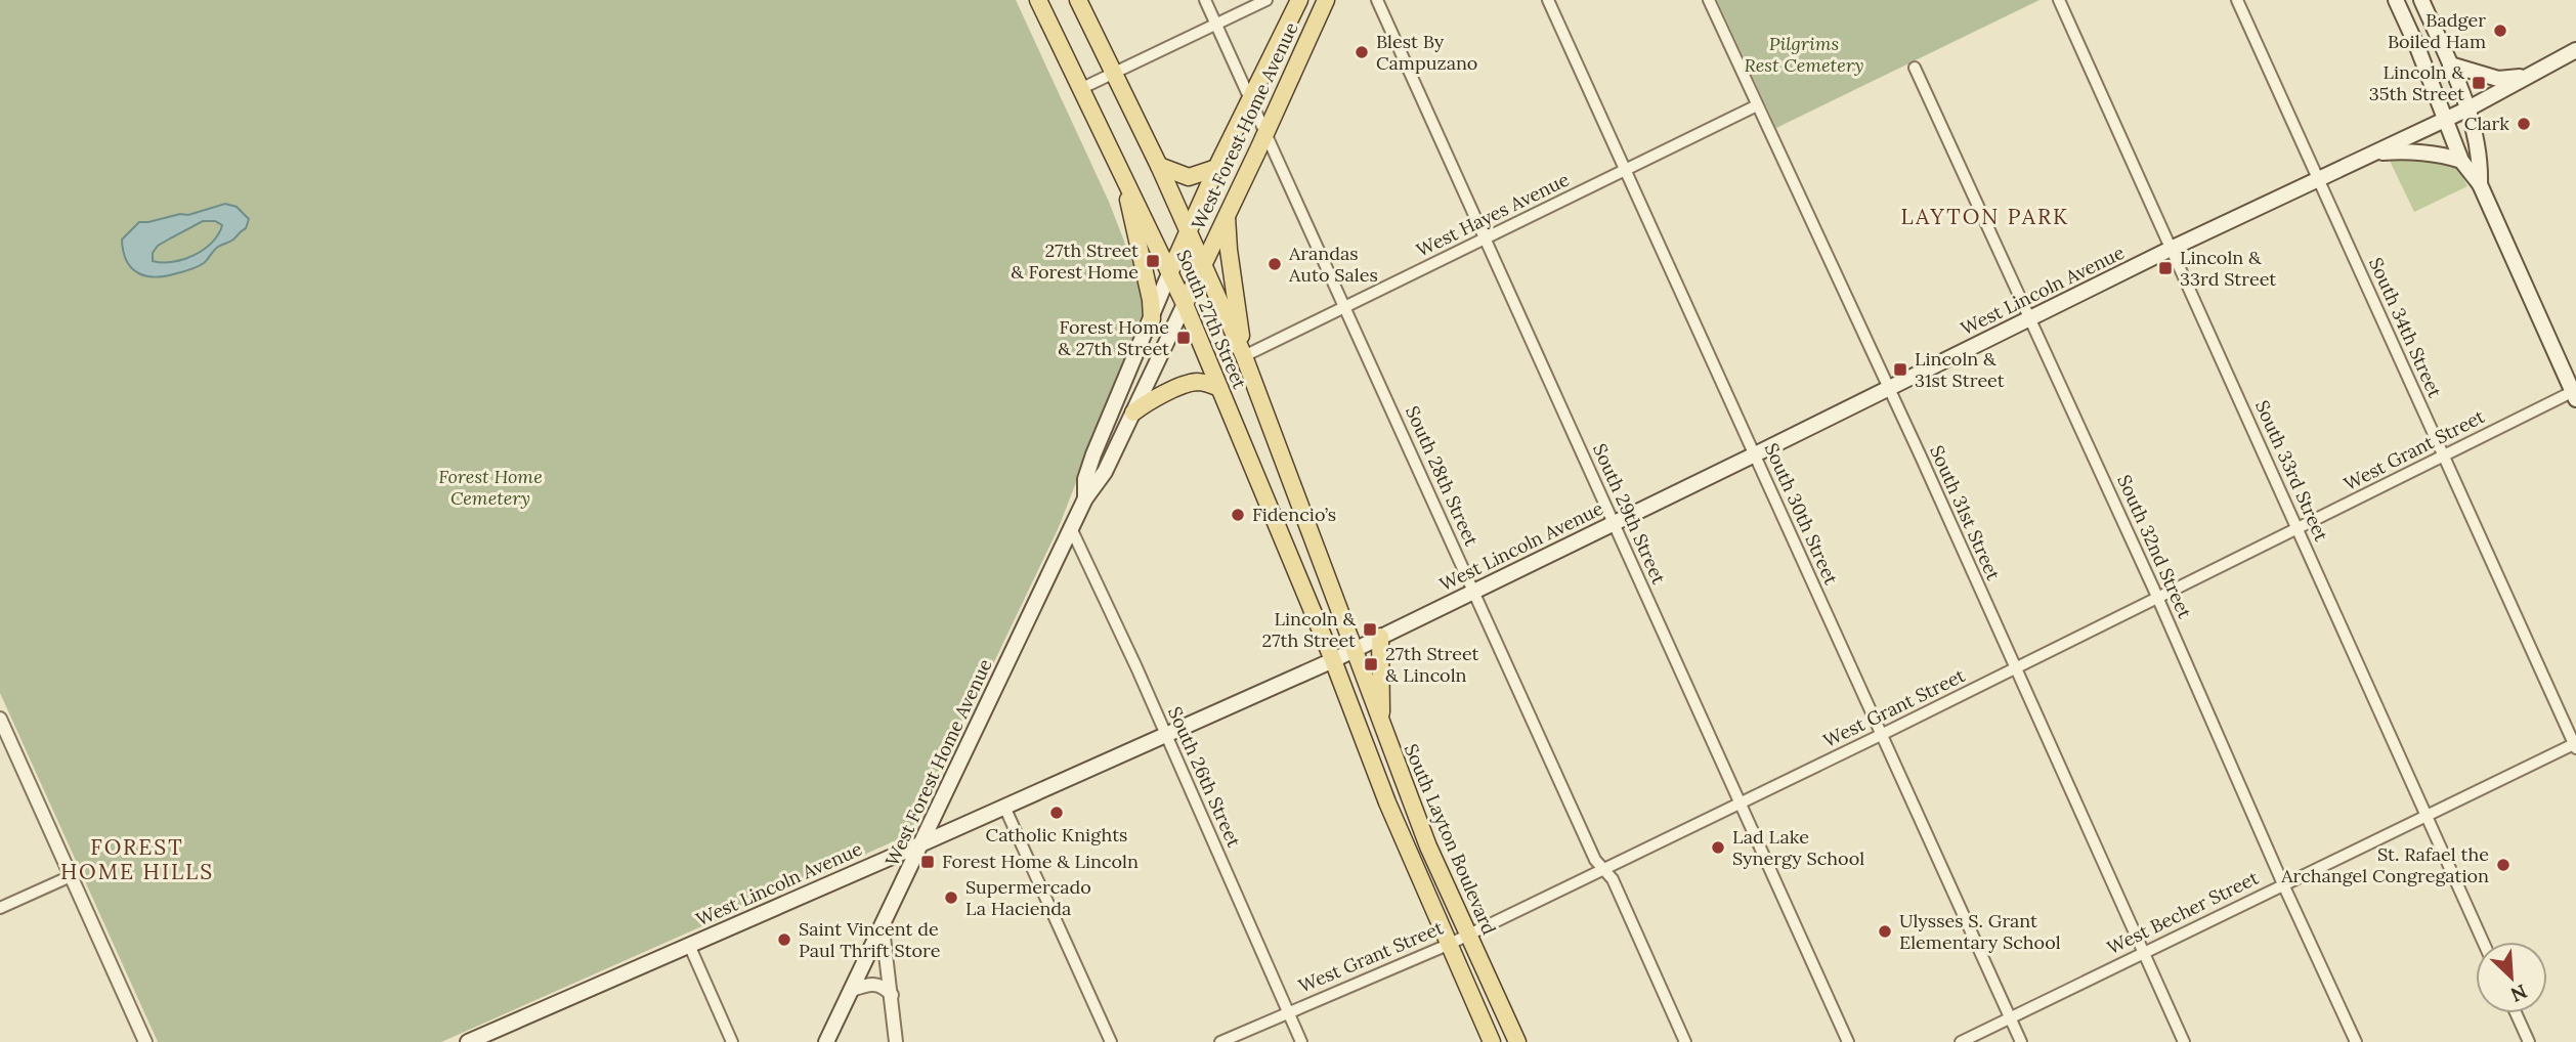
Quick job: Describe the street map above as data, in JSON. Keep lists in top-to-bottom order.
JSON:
{
  "streets": {
    "main road": [
      "West Forest Home Avenue",
      "West Lincoln Avenue",
      "South 27th Street",
      "South Layton Boulevard"
    ],
    "street": [
      "West Hayes Avenue",
      "South 34th Street",
      "West Grant Street",
      "South 33rd Street",
      "South 28th Street",
      "South 31st Street",
      "South 29th Street",
      "South 30th Street",
      "South 32nd Street",
      "South 26th Street",
      "West Becher Street"
    ]
  },
  "crossings": [
    ["West Forest Home Avenue", "West Lincoln Avenue"],
    ["West Forest Home Avenue", "South 27th Street"],
    ["West Forest Home Avenue", "South 28th Street"],
    ["West Forest Home Avenue", "South 26th Street"],
    ["West Hayes Avenue", "South 27th Street"],
    ["West Hayes Avenue", "South 28th Street"],
    ["West Hayes Avenue", "South 31st Street"],
    ["West Hayes Avenue", "South 29th Street"],
    ["West Hayes Avenue", "South 30th Street"],
    ["West Lincoln Avenue", "South 27th Street"],
    ["West Lincoln Avenue", "South 34th Street"],
    ["West Lincoln Avenue", "South 33rd Street"],
    ["West Lincoln Avenue", "South 28th Street"],
    ["West Lincoln Avenue", "South 31st Street"],
    ["West Lincoln Avenue", "South 29th Street"],
    ["West Lincoln Avenue", "South 30th Street"],
    ["West Lincoln Avenue", "South 32nd Street"],
    ["West Lincoln Avenue", "South 26th Street"],
    ["West Lincoln Avenue", "South Layton Boulevard"],
    ["South 27th Street", "South Layton Boulevard"],
    ["South 34th Street", "West Grant Street"],
    ["South 34th Street", "West Becher Street"],
    ["West Grant Street", "South 33rd Street"],
    ["West Grant Street", "South 28th Street"],
    ["West Grant Street", "South 31st Street"],
    ["West Grant Street", "South 29th Street"],
    ["West Grant Street", "South 30th Street"],
    ["West Grant Street", "South 32nd Street"],
    ["West Grant Street", "South 26th Street"],
    ["West Grant Street", "South Layton Boulevard"],
    ["South 33rd Street", "West Becher Street"],
    ["South 31st Street", "West Becher Street"],
    ["South 30th Street", "West Becher Street"],
    ["South 32nd Street", "West Becher Street"]
  ],
  "districts": ["LAYTON PARK", "FOREST HOME HILLS"],
  "parks": ["Pilgrims Rest Cemetery", "Forest Home Cemetery"],
  "places": {
    "other": [
      "Badger Boiled Ham",
      "Blest By Campuzano",
      "Clark",
      "Arandas Auto Sales",
      "Fidencio’s",
      "Catholic Knights",
      "Lad Lake Synergy School",
      "St. Rafael the Archangel Congregation",
      "Supermercado La Hacienda",
      "Ulysses S. Grant Elementary School",
      "Saint Vincent de Paul Thrift Store"
    ],
    "transit": [
      "Lincoln & 35th Street",
      "27th Street & Forest Home",
      "Lincoln & 33rd Street",
      "Forest Home & 27th Street",
      "Lincoln & 31st Street",
      "Lincoln & 27th Street",
      "27th Street & Lincoln",
      "Forest Home & Lincoln"
    ]
  },
  "north": "bottom right"
}
